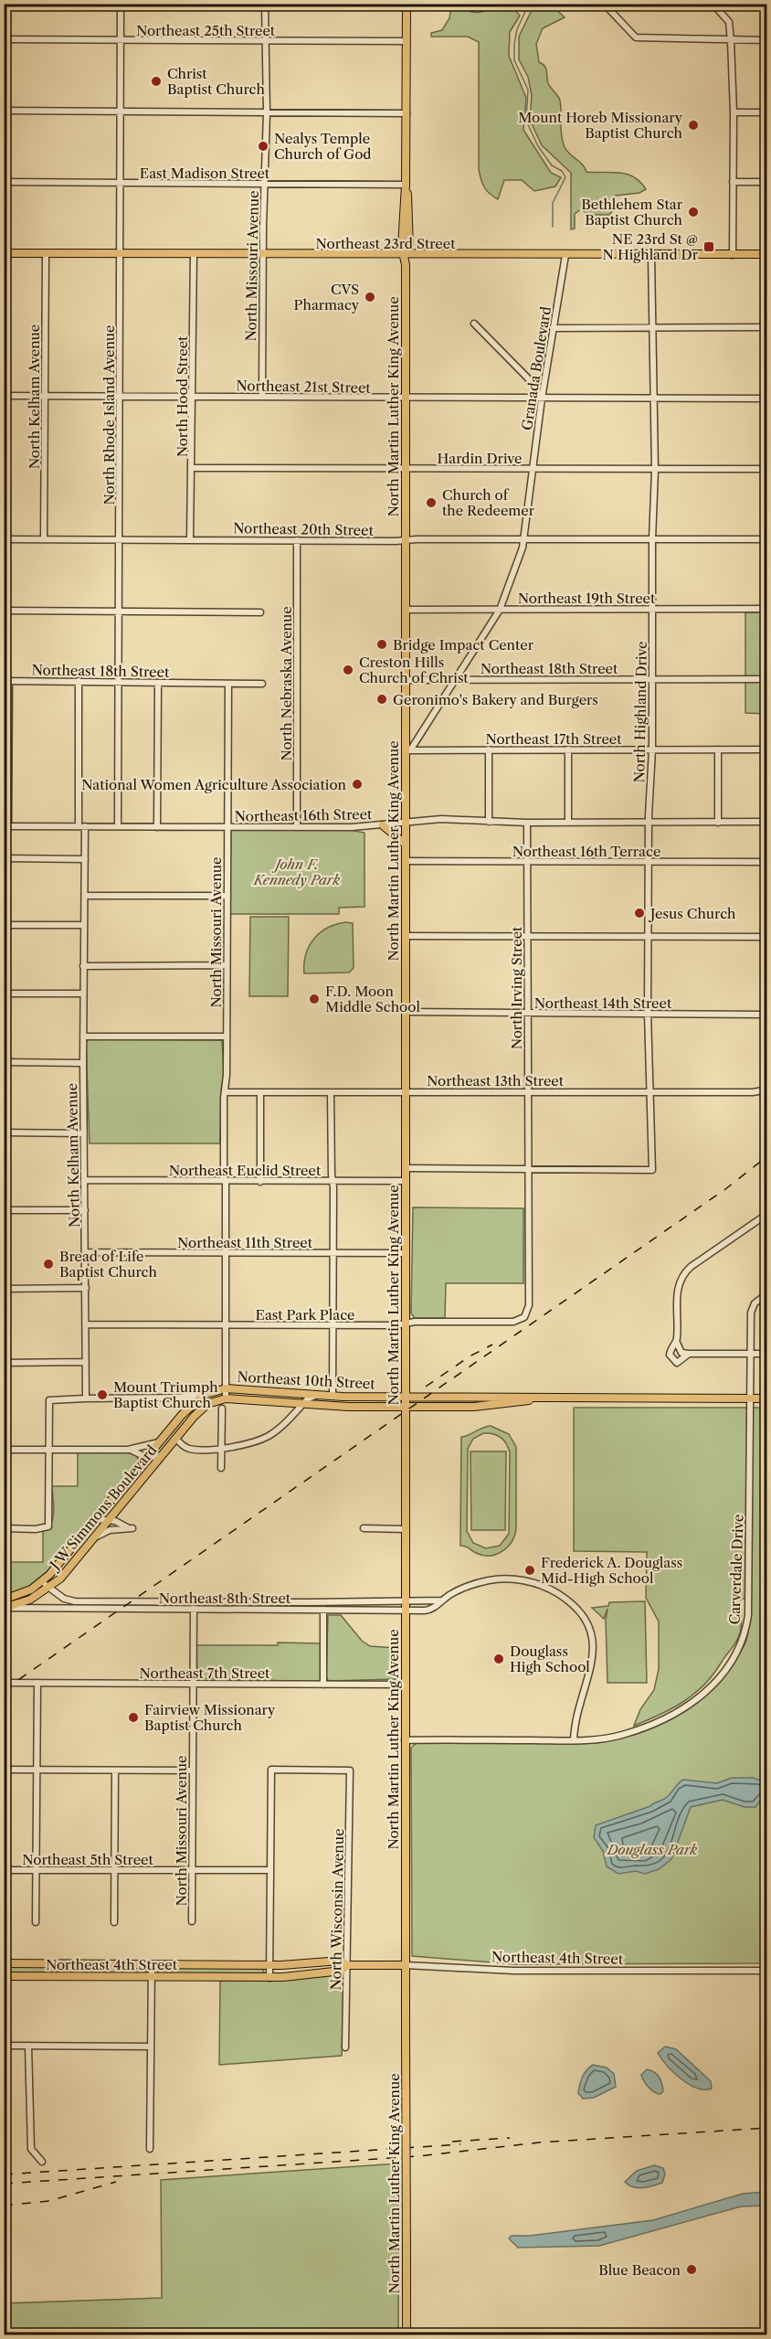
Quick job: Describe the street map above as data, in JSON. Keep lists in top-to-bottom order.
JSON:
{
  "streets": {
    "main road": [
      "Northeast 23rd Street",
      "North Martin Luther King Avenue",
      "Northeast 10th Street",
      "J W Simmons Boulevard",
      "Northeast 4th Street"
    ],
    "street": [
      "Northeast 25th Street",
      "East Madison Street",
      "North Missouri Avenue",
      "Granada Boulevard",
      "Northeast 21st Street",
      "North Kelham Avenue",
      "North Hood Street",
      "North Rhode Island Avenue",
      "Hardin Drive",
      "Northeast 20th Street",
      "Northeast 19th Street",
      "Northeast 18th Street",
      "North Nebraska Avenue",
      "North Highland Drive",
      "Northeast 17th Street",
      "Northeast 16th Street",
      "Northeast 16th Terrace",
      "North Irving Street",
      "Northeast 14th Street",
      "Northeast 13th Street",
      "Northeast Euclid Street",
      "Northeast 11th Street",
      "East Park Place",
      "Carverdale Drive",
      "Northeast 8th Street",
      "Northeast 7th Street",
      "Northeast 5th Street",
      "North Wisconsin Avenue"
    ]
  },
  "crossings": [
    ["Northeast 25th Street", "North Missouri Avenue"],
    ["Northeast 25th Street", "North Martin Luther King Avenue"],
    ["Northeast 25th Street", "North Rhode Island Avenue"],
    ["East Madison Street", "North Missouri Avenue"],
    ["East Madison Street", "North Martin Luther King Avenue"],
    ["East Madison Street", "North Rhode Island Avenue"],
    ["Northeast 23rd Street", "North Missouri Avenue"],
    ["Northeast 23rd Street", "Granada Boulevard"],
    ["Northeast 23rd Street", "North Kelham Avenue"],
    ["Northeast 23rd Street", "North Hood Street"],
    ["Northeast 23rd Street", "North Martin Luther King Avenue"],
    ["Northeast 23rd Street", "North Rhode Island Avenue"],
    ["Northeast 23rd Street", "North Highland Drive"],
    ["North Missouri Avenue", "Northeast 21st Street"],
    ["North Missouri Avenue", "Northeast 18th Street"],
    ["North Missouri Avenue", "Northeast 16th Street"],
    ["North Missouri Avenue", "Northeast 13th Street"],
    ["North Missouri Avenue", "Northeast Euclid Street"],
    ["North Missouri Avenue", "Northeast 11th Street"],
    ["North Missouri Avenue", "East Park Place"],
    ["North Missouri Avenue", "Northeast 10th Street"],
    ["North Missouri Avenue", "Northeast 8th Street"],
    ["North Missouri Avenue", "Northeast 7th Street"],
    ["North Missouri Avenue", "Northeast 5th Street"],
    ["Granada Boulevard", "Northeast 21st Street"],
    ["Granada Boulevard", "North Martin Luther King Avenue"],
    ["Granada Boulevard", "Hardin Drive"],
    ["Granada Boulevard", "Northeast 20th Street"],
    ["Granada Boulevard", "Northeast 19th Street"],
    ["Granada Boulevard", "Northeast 18th Street"],
    ["Granada Boulevard", "Northeast 17th Street"],
    ["Northeast 21st Street", "North Kelham Avenue"],
    ["Northeast 21st Street", "North Hood Street"],
    ["Northeast 21st Street", "North Martin Luther King Avenue"],
    ["Northeast 21st Street", "North Rhode Island Avenue"],
    ["Northeast 21st Street", "North Highland Drive"],
    ["North Kelham Avenue", "Northeast 20th Street"],
    ["North Kelham Avenue", "Northeast 18th Street"],
    ["North Kelham Avenue", "Northeast 16th Street"],
    ["North Kelham Avenue", "Northeast Euclid Street"],
    ["North Kelham Avenue", "Northeast 11th Street"],
    ["North Kelham Avenue", "East Park Place"],
    ["North Hood Street", "Hardin Drive"],
    ["North Hood Street", "Northeast 20th Street"],
    ["North Martin Luther King Avenue", "Hardin Drive"],
    ["North Martin Luther King Avenue", "Northeast 20th Street"],
    ["North Martin Luther King Avenue", "Northeast 19th Street"],
    ["North Martin Luther King Avenue", "Northeast 18th Street"],
    ["North Martin Luther King Avenue", "Northeast 17th Street"],
    ["North Martin Luther King Avenue", "Northeast 16th Street"],
    ["North Martin Luther King Avenue", "Northeast 16th Terrace"],
    ["North Martin Luther King Avenue", "Northeast 14th Street"],
    ["North Martin Luther King Avenue", "Northeast 13th Street"],
    ["North Martin Luther King Avenue", "Northeast Euclid Street"],
    ["North Martin Luther King Avenue", "Northeast 11th Street"],
    ["North Martin Luther King Avenue", "East Park Place"],
    ["North Martin Luther King Avenue", "Northeast 10th Street"],
    ["North Martin Luther King Avenue", "Carverdale Drive"],
    ["North Martin Luther King Avenue", "Northeast 8th Street"],
    ["North Martin Luther King Avenue", "Northeast 7th Street"],
    ["North Martin Luther King Avenue", "Northeast 4th Street"],
    ["North Rhode Island Avenue", "Northeast 20th Street"],
    ["North Rhode Island Avenue", "Northeast 18th Street"],
    ["North Rhode Island Avenue", "Northeast 16th Street"],
    ["Hardin Drive", "North Highland Drive"],
    ["Northeast 20th Street", "North Nebraska Avenue"],
    ["Northeast 20th Street", "North Highland Drive"],
    ["Northeast 19th Street", "North Highland Drive"],
    ["Northeast 18th Street", "North Highland Drive"],
    ["North Nebraska Avenue", "Northeast 16th Street"],
    ["North Highland Drive", "Northeast 17th Street"],
    ["North Highland Drive", "Northeast 16th Street"],
    ["North Highland Drive", "Northeast 16th Terrace"],
    ["North Highland Drive", "North Irving Street"],
    ["North Highland Drive", "Northeast 14th Street"],
    ["North Highland Drive", "Northeast 13th Street"],
    ["Northeast 16th Street", "North Irving Street"],
    ["Northeast 16th Terrace", "North Irving Street"],
    ["North Irving Street", "Northeast 14th Street"],
    ["North Irving Street", "Northeast 13th Street"],
    ["North Irving Street", "East Park Place"],
    ["Northeast 10th Street", "J W Simmons Boulevard"],
    ["Northeast 10th Street", "Carverdale Drive"],
    ["J W Simmons Boulevard", "Northeast 8th Street"],
    ["Carverdale Drive", "Northeast 8th Street"],
    ["Northeast 5th Street", "North Wisconsin Avenue"],
    ["North Wisconsin Avenue", "Northeast 4th Street"]
  ],
  "parks": ["John F. Kennedy Park", "Douglass Park"],
  "places": {
    "other": [
      "Christ Baptist Church",
      "Mount Horeb Missionary Baptist Church",
      "Nealys Temple Church of God",
      "Bethlehem Star Baptist Church",
      "CVS Pharmacy",
      "Church of the Redeemer",
      "Bridge Impact Center",
      "Creston Hills Church of Christ",
      "Geronimo's Bakery and Burgers",
      "National Women Agriculture Association",
      "Jesus Church",
      "F.D. Moon Middle School",
      "Bread of Life Baptist Church",
      "Mount Triumph Baptist Church",
      "Frederick A. Douglass Mid-High School",
      "Douglass High School",
      "Fairview Missionary Baptist Church",
      "Blue Beacon"
    ],
    "transit": ["NE 23rd St @ N Highland Dr"]
  }
}
